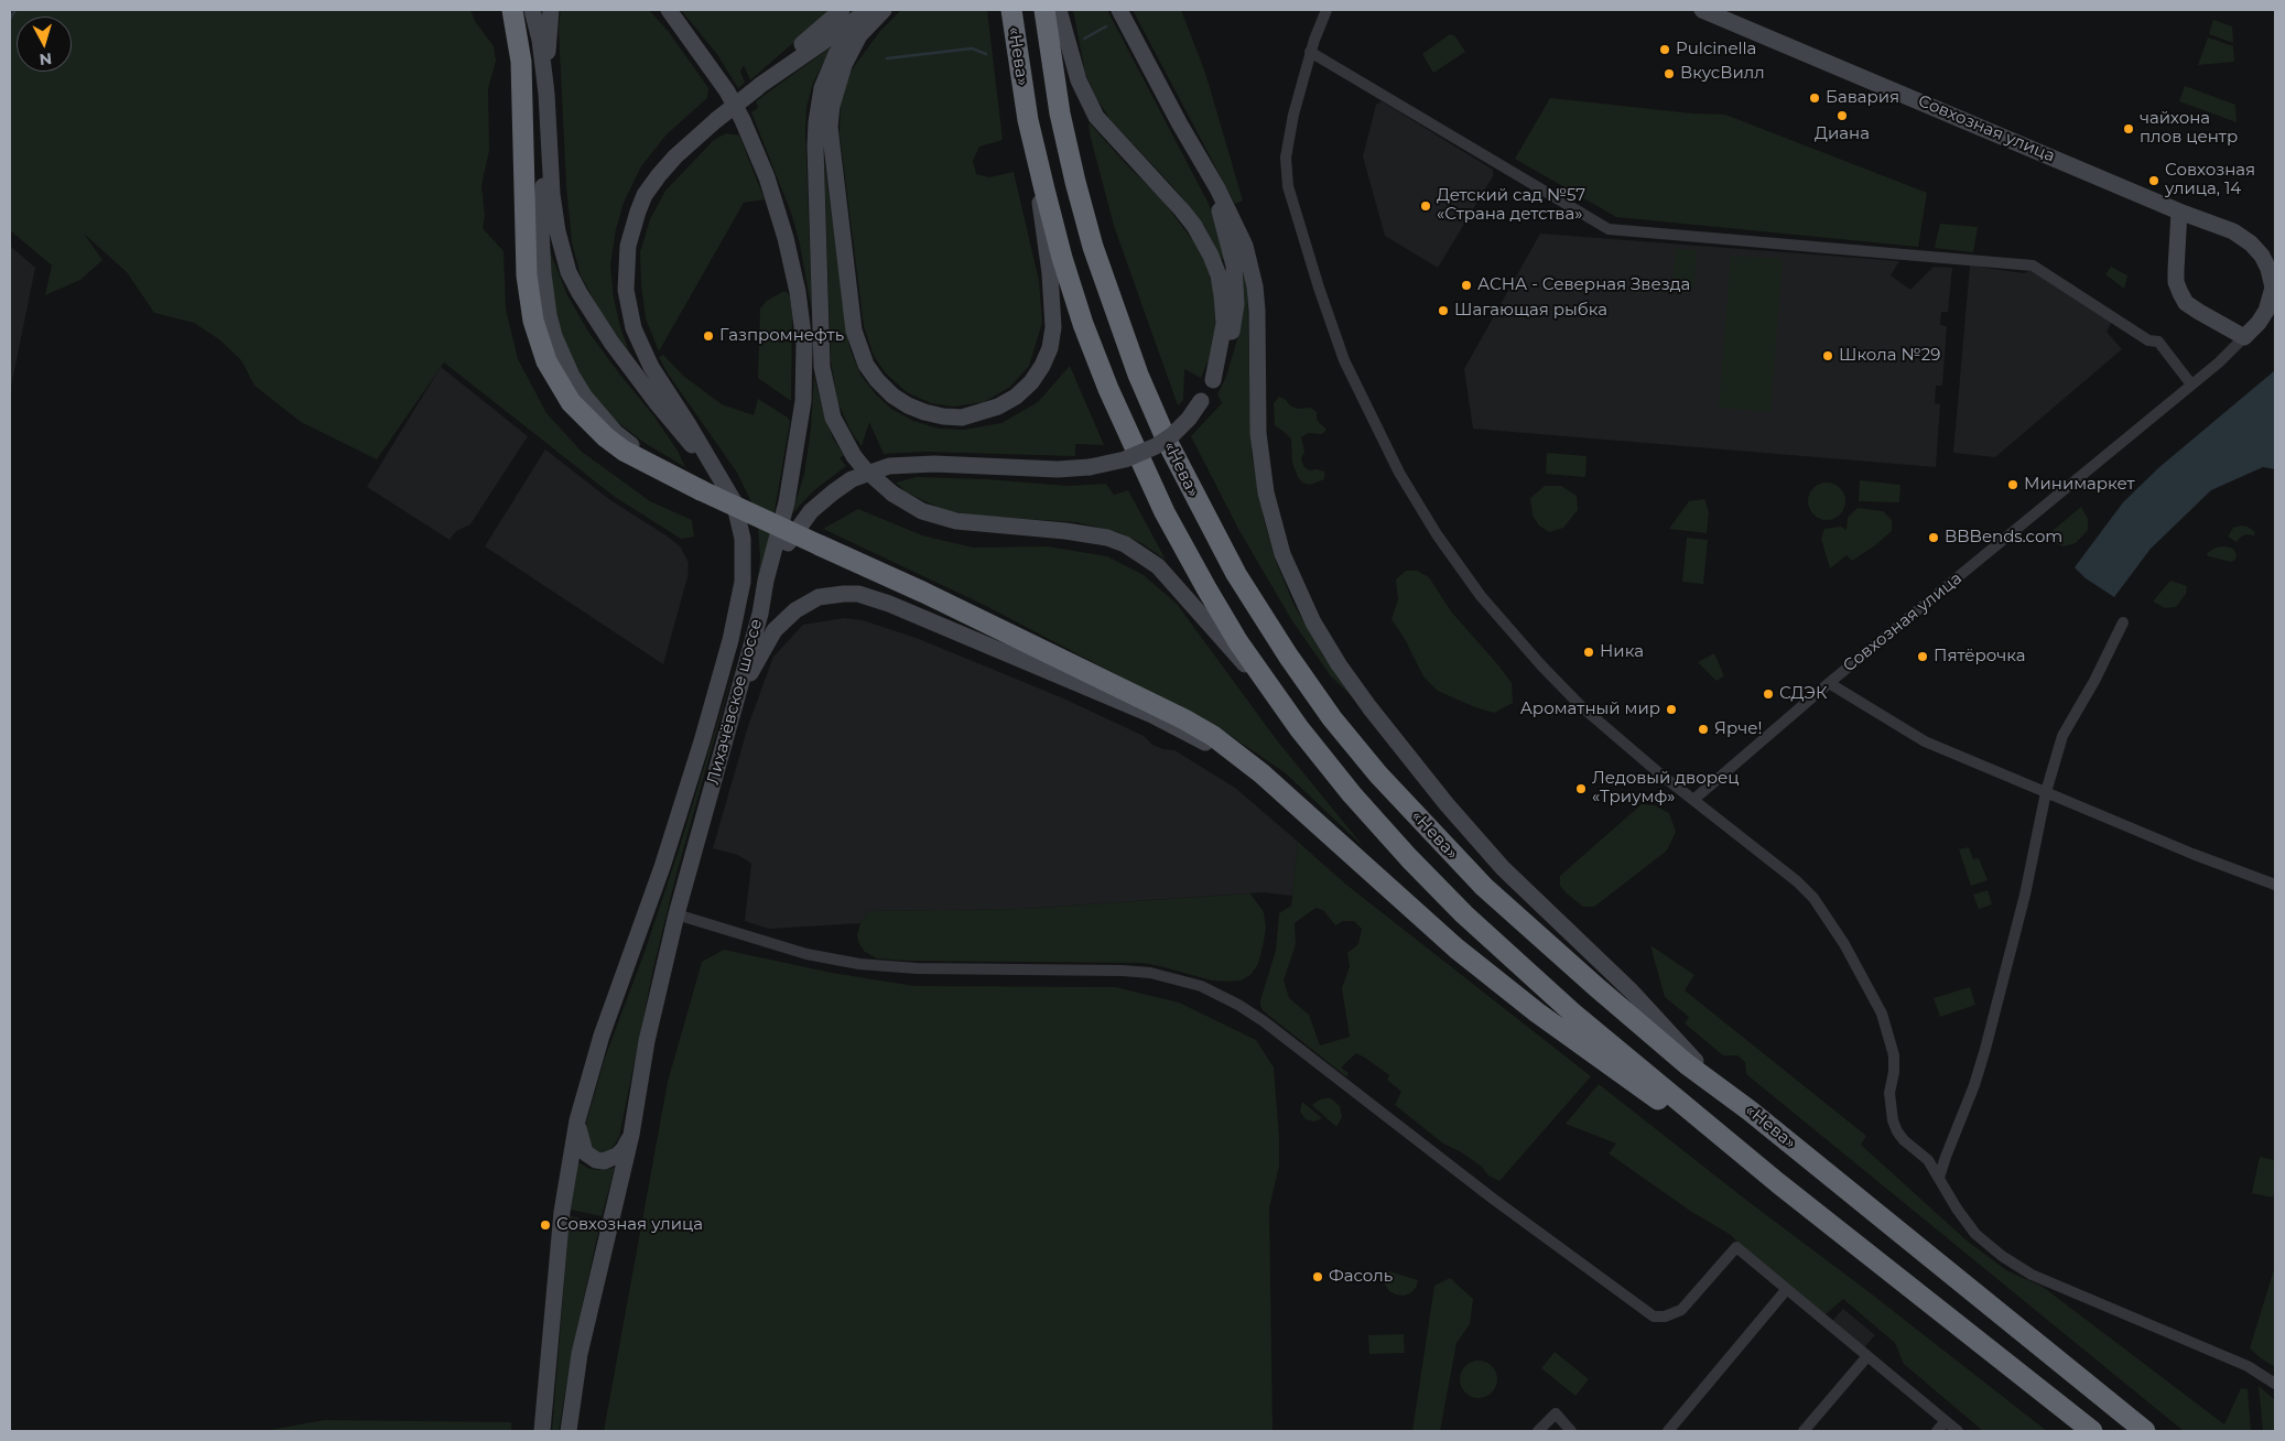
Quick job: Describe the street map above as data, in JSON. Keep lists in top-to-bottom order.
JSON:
{
  "streets": {
    "highway": ["«Нева»"],
    "main road": ["Совхозная улица", "Лихачёвское шоссе"]
  },
  "places": [
    "Pulcinella",
    "ВкусВилл",
    "Бавария",
    "Диана",
    "чайхона плов центр",
    "Совхозная улица, 14",
    "Детский сад №57 «Страна детства»",
    "АСНА - Северная Звезда",
    "Шагающая рыбка",
    "Газпромнефть",
    "Школа №29",
    "Минимаркет",
    "BBBends.com",
    "Ника",
    "Пятёрочка",
    "СДЭК",
    "Ароматный мир",
    "Ярче!",
    "Ледовый дворец «Триумф»",
    "Совхозная улица",
    "Фасоль"
  ],
  "north": "bottom"
}
